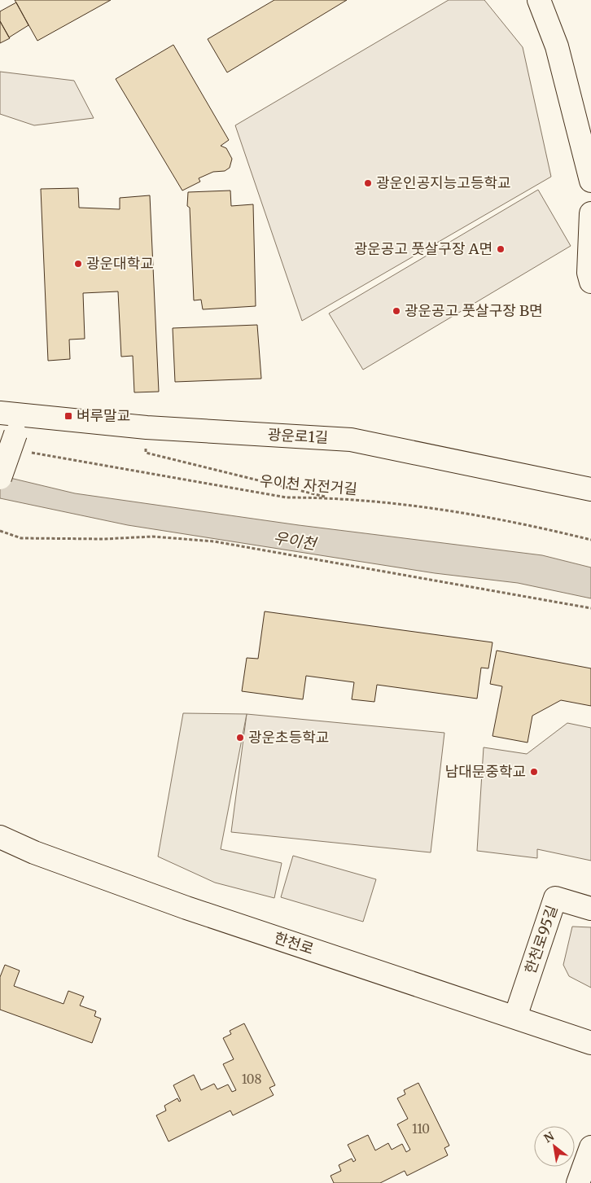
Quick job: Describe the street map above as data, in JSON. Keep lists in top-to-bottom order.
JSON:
{
  "streets": {
    "street": ["광운로1길", "한천로95길", "한천로"],
    "path": ["우이천 자전거길"]
  },
  "crossings": [
    ["광운로1길", "우이천 자전거길"],
    ["한천로95길", "한천로"]
  ],
  "water": ["우이천"],
  "places": {
    "other": [
      "광운인공지능고등학교",
      "광운공고 풋살구장 A면",
      "광운대학교",
      "광운공고 풋살구장 B면",
      "광운초등학교",
      "남대문중학교"
    ],
    "transit": ["벼루말교"]
  },
  "house_numbers": ["108", "110"],
  "north": "top left"
}
